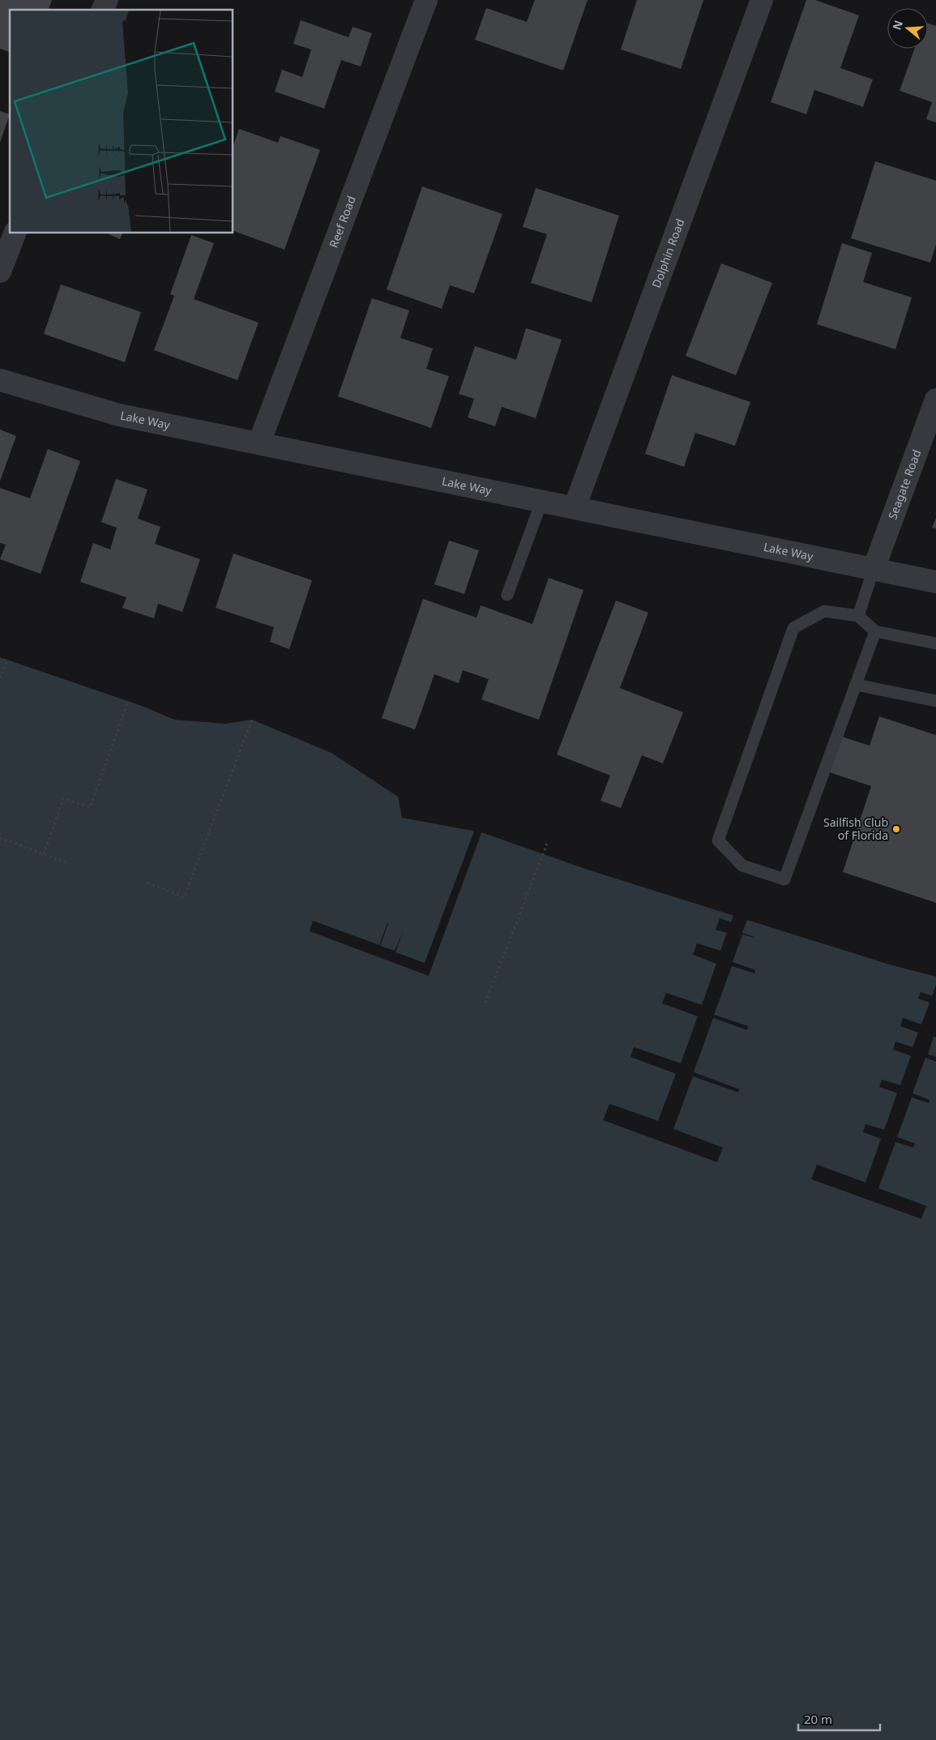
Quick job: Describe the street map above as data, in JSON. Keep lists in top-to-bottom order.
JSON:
{
  "streets": {
    "street": [
      "Reef Road",
      "Dolphin Road",
      "Lake Way",
      "Seagate Road"
    ]
  },
  "crossings": [
    ["Reef Road", "Lake Way"],
    ["Dolphin Road", "Lake Way"],
    ["Lake Way", "Seagate Road"]
  ],
  "places": ["Sailfish Club of Florida"],
  "scale_bar": "20 m",
  "north": "left"
}
